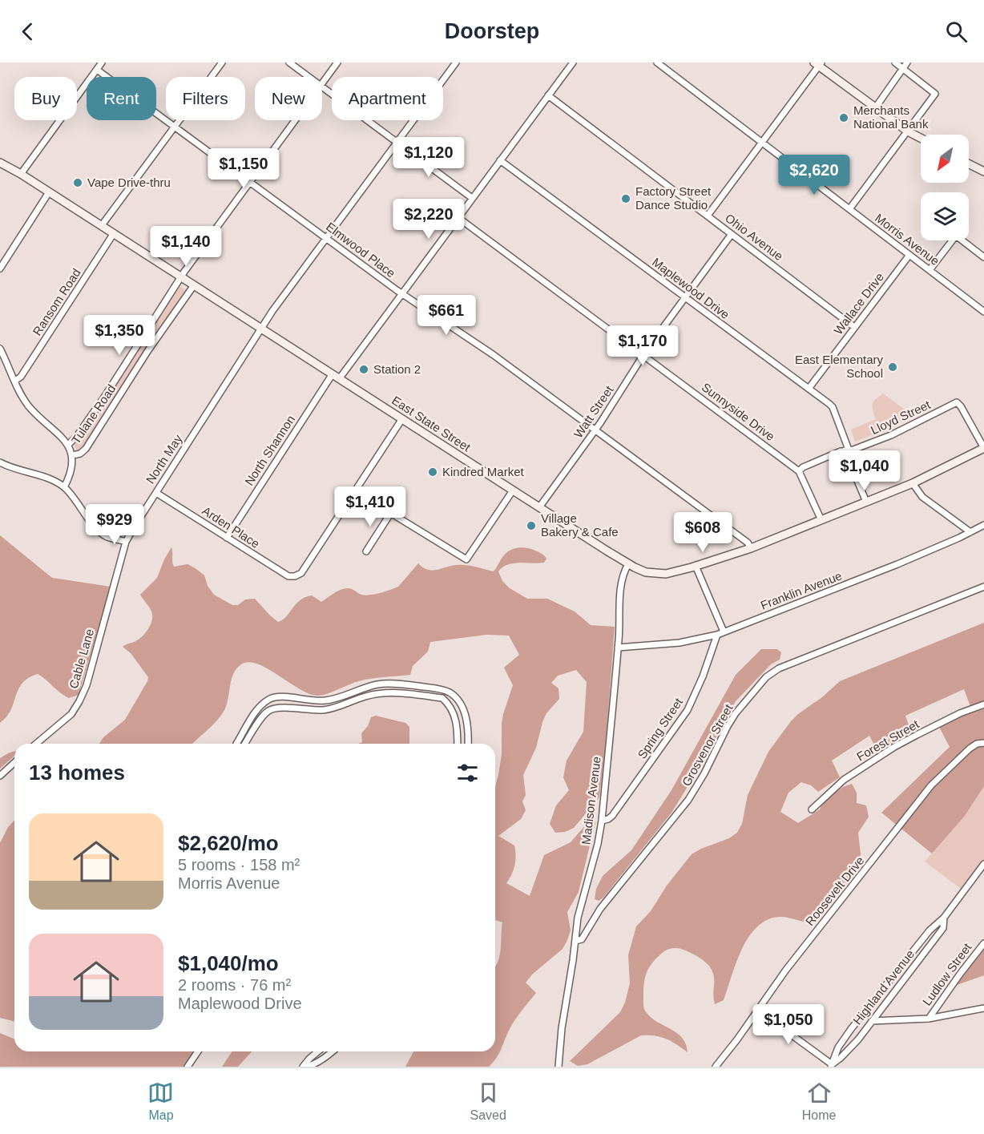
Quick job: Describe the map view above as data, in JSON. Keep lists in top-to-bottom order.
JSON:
{
  "streets": {
    "main road": ["East State Street"],
    "street": [
      "Ohio Avenue",
      "Morris Avenue",
      "Elmwood Place",
      "Maplewood Drive",
      "Ransom Road",
      "Wallace Drive",
      "Watt Street",
      "Sunnyside Drive",
      "Tulane Road",
      "Lloyd Street",
      "North Shannon",
      "North May",
      "Arden Place",
      "Franklin Avenue",
      "Cable Lane",
      "Spring Street",
      "Forest Street",
      "Grosvenor Street",
      "Madison Avenue",
      "Roosevelt Drive",
      "Ludlow Street",
      "Highland Avenue"
    ]
  },
  "crossings": [
    ["Ohio Avenue", "Wallace Drive"],
    ["Ohio Avenue", "Watt Street"],
    ["Ohio Avenue", "North Shannon"],
    ["Morris Avenue", "Wallace Drive"],
    ["Elmwood Place", "Watt Street"],
    ["Elmwood Place", "Tulane Road"],
    ["Elmwood Place", "East State Street"],
    ["Elmwood Place", "North Shannon"],
    ["Elmwood Place", "North May"],
    ["Maplewood Drive", "Wallace Drive"],
    ["Maplewood Drive", "Watt Street"],
    ["Maplewood Drive", "Lloyd Street"],
    ["Maplewood Drive", "East State Street"],
    ["Maplewood Drive", "North Shannon"],
    ["Ransom Road", "East State Street"],
    ["Watt Street", "Sunnyside Drive"],
    ["Watt Street", "East State Street"],
    ["Sunnyside Drive", "Lloyd Street"],
    ["Sunnyside Drive", "East State Street"],
    ["Sunnyside Drive", "North Shannon"],
    ["Tulane Road", "East State Street"],
    ["Lloyd Street", "East State Street"],
    ["East State Street", "North Shannon"],
    ["East State Street", "North May"],
    ["East State Street", "Madison Avenue"],
    ["North Shannon", "Arden Place"],
    ["North May", "Arden Place"],
    ["North May", "Cable Lane"],
    ["Franklin Avenue", "Spring Street"],
    ["Franklin Avenue", "Madison Avenue"],
    ["Spring Street", "Madison Avenue"],
    ["Grosvenor Street", "Madison Avenue"]
  ],
  "places": [
    "Merchants National Bank",
    "Vape Drive-thru",
    "Factory Street Dance Studio",
    "East Elementary School",
    "Station 2",
    "Kindred Market",
    "Village Bakery & Cafe"
  ],
  "north": "bottom left",
  "page": {
    "header": "Doorstep",
    "chip": [
      "Buy",
      "Rent",
      "Filters",
      "New",
      "Apartment"
    ],
    "price": [
      "$1,120",
      "$1,150",
      "$2,620",
      "$2,220",
      "$1,140",
      "$661",
      "$1,350",
      "$1,170",
      "$1,040",
      "$1,410",
      "$929",
      "$608",
      "$1,050"
    ],
    "heading": "13 homes",
    "list": [
      {
        "name": "$2,620/mo",
        "note": "5 rooms · 158 m² · Morris Avenue"
      },
      {
        "name": "$1,040/mo",
        "note": "2 rooms · 76 m² · Maplewood Drive"
      }
    ],
    "tabs": ["Map", "Saved", "Home"]
  }
}
